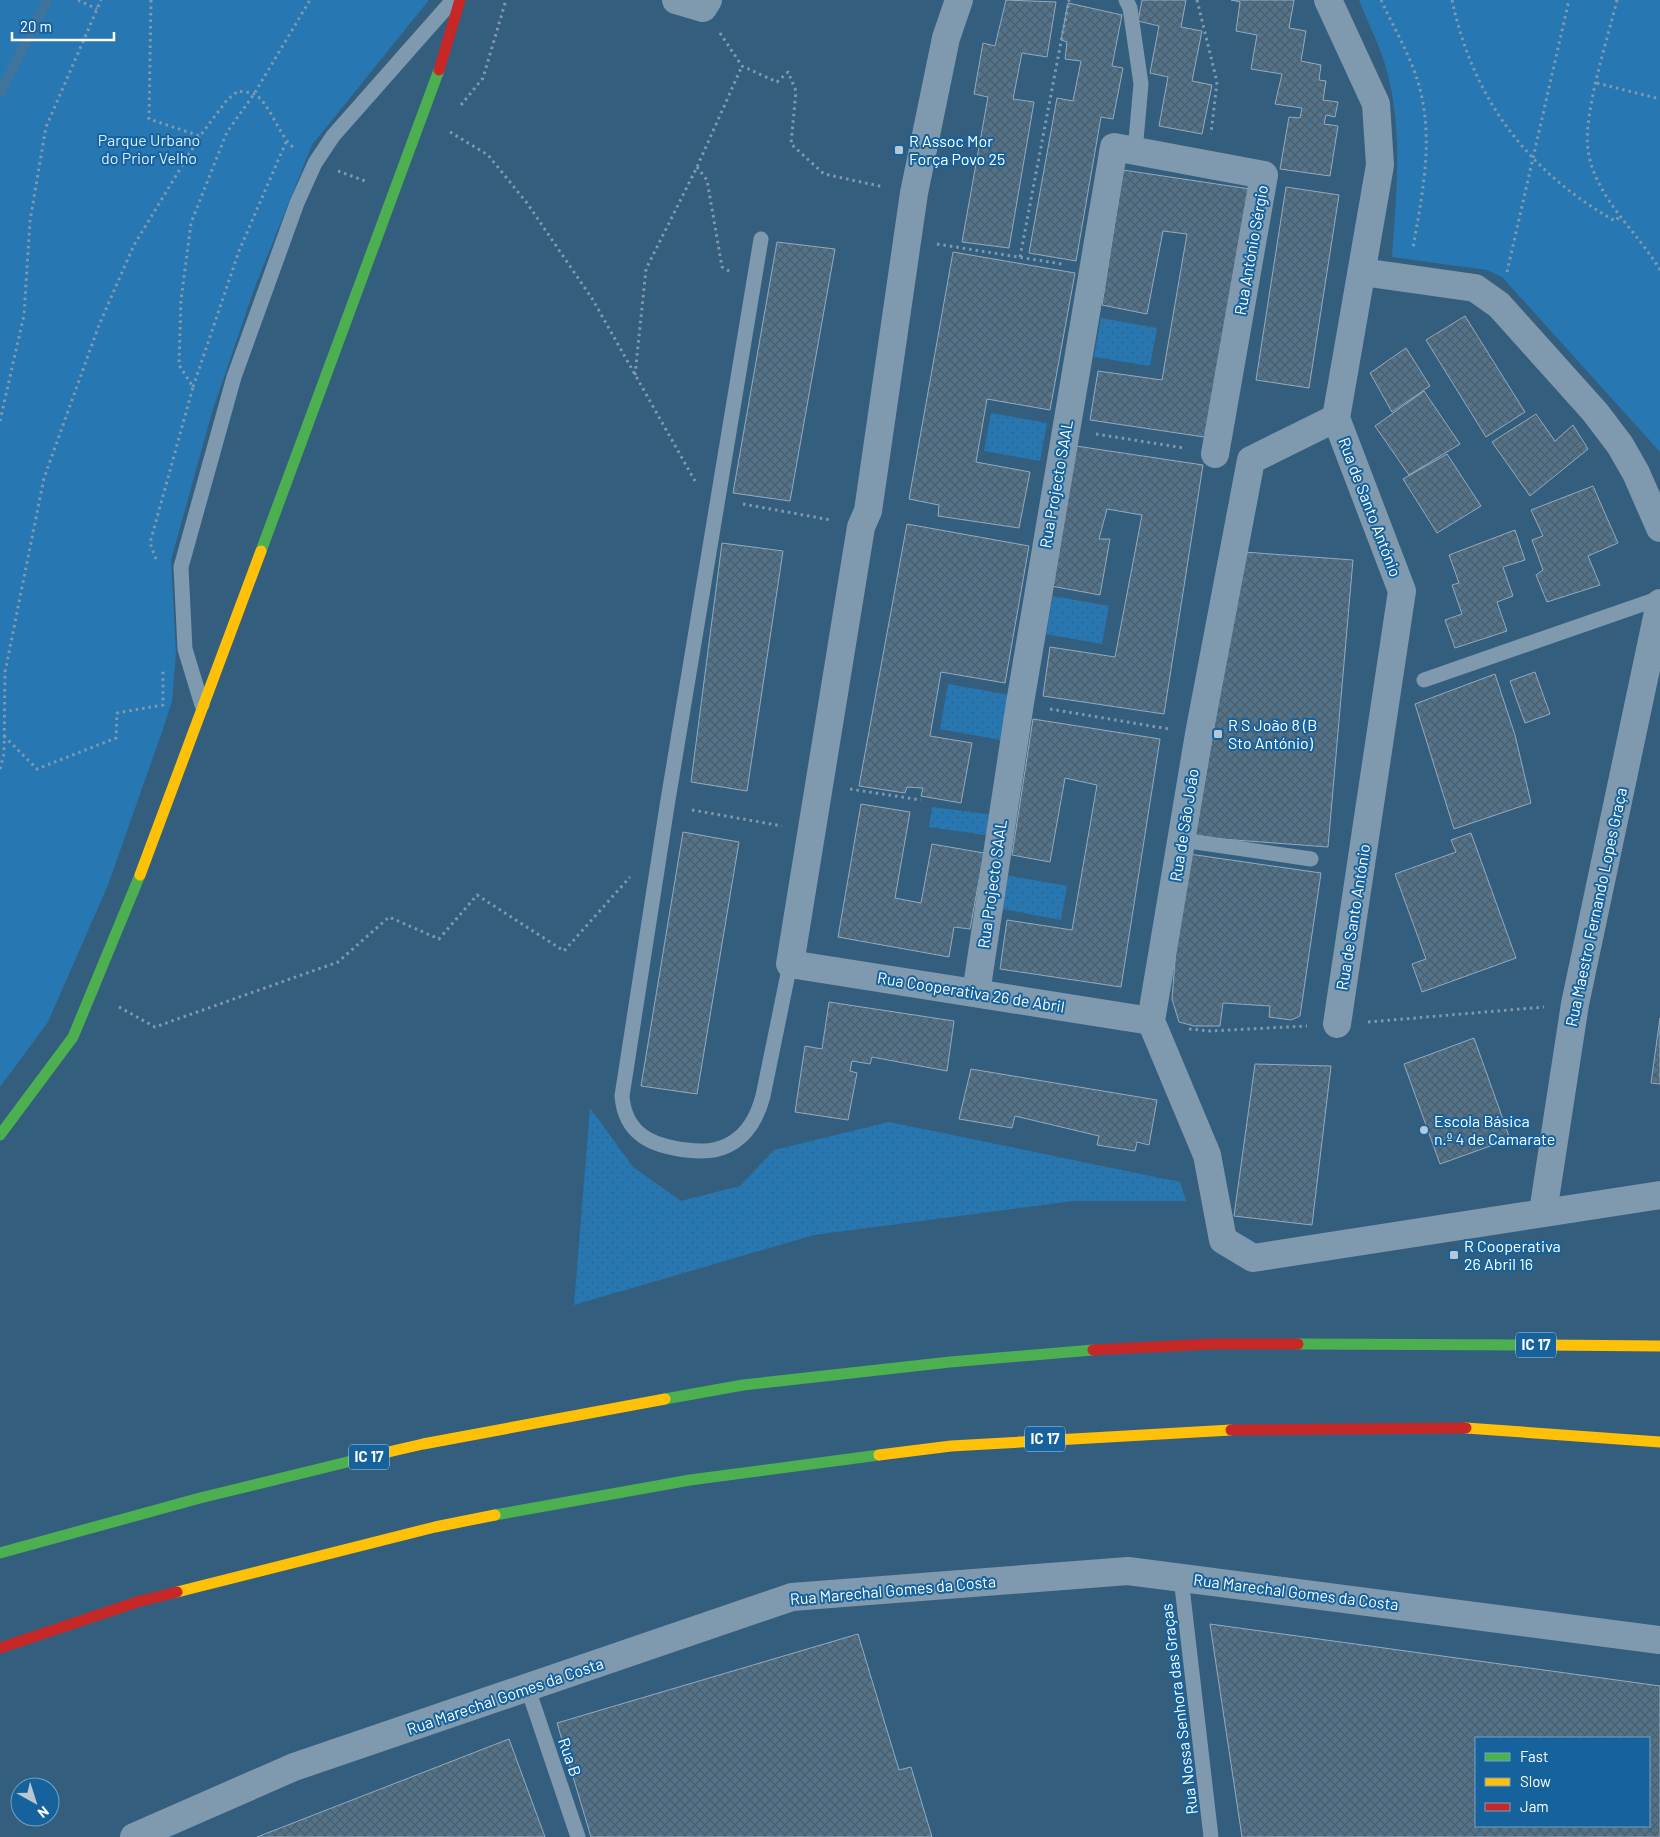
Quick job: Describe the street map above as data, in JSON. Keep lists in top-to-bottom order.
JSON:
{
  "streets": {
    "main road": ["IC 17"],
    "street": [
      "Rua António Sérgio",
      "Rua Projecto SAAL",
      "Rua de Santo António",
      "Rua de São João",
      "Rua Maestro Fernando Lopes Graça",
      "Rua Cooperativa 26 de Abril",
      "Rua Marechal Gomes da Costa"
    ],
    "lane": ["Rua Nossa Senhora das Graças", "Rua B"]
  },
  "crossings": [
    ["Rua António Sérgio", "Rua Projecto SAAL"],
    ["Rua Projecto SAAL", "Rua Cooperativa 26 de Abril"],
    ["Rua de Santo António", "Rua de São João"],
    ["Rua de São João", "Rua Cooperativa 26 de Abril"],
    ["Rua Marechal Gomes da Costa", "Rua Nossa Senhora das Graças"],
    ["Rua Marechal Gomes da Costa", "Rua B"]
  ],
  "parks": ["Parque Urbano do Prior Velho"],
  "places": {
    "transit": ["R Assoc Mor Força Povo 25", "R S João 8 (B Sto António)", "R Cooperativa 26 Abril 16"],
    "other": ["Escola Básica n.º 4 de Camarate"]
  },
  "legend": ["Fast", "Slow", "Jam"],
  "scale_bar": "20 m",
  "north": "bottom right"
}
